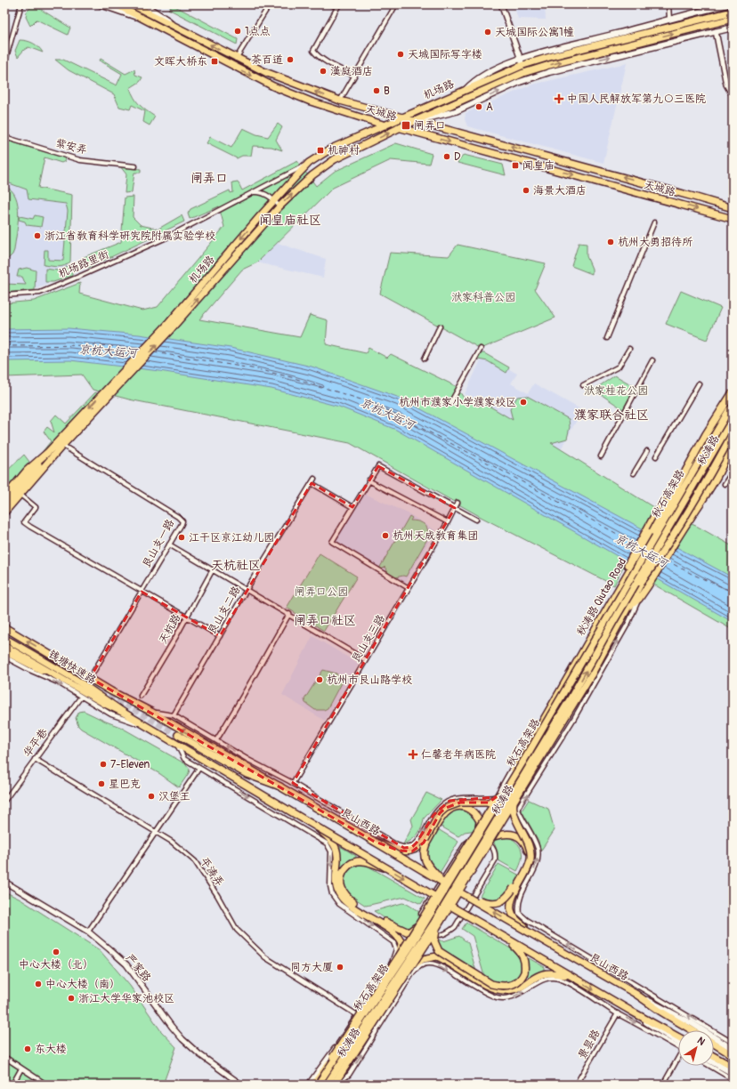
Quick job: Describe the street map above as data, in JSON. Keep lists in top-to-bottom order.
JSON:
{
  "streets": {
    "main road": [
      "机场路",
      "天城路",
      "秋涛路",
      "秋石高架路",
      "秋涛路 Qiutao Road",
      "钱塘快速路",
      "艮山西路"
    ],
    "street": [
      "紫安弄",
      "机场路里街",
      "艮山支一路",
      "艮山支二路",
      "天杭路",
      "艮山支三路",
      "华平巷",
      "平涛弄",
      "严家路",
      "景昙路"
    ]
  },
  "crossings": [
    ["机场路", "天城路"],
    ["机场路", "机场路里街"],
    ["机场路", "艮山支一路"],
    ["秋涛路", "秋涛路 Qiutao Road"],
    ["艮山支一路", "艮山西路"],
    ["华平巷", "平涛弄"]
  ],
  "districts": [
    "闸弄口",
    "闻皇庙社区",
    "濮家联合社区",
    "天杭社区",
    "闸弄口社区"
  ],
  "water": ["京杭大运河"],
  "parks": ["洑家科普公园", "洑家桂花公园", "闸弄口公园"],
  "places": {
    "other": [
      "1点点",
      "天城国际公寓1幢",
      "天城国际写字楼",
      "茶百道",
      "漢庭酒店",
      "B",
      "A",
      "D",
      "海景大酒店",
      "浙江省教育科学研究院附属实验学校",
      "杭州大勇招待所",
      "杭州市濮家小学濮家校区",
      "杭州天成教育集团",
      "江干区京江幼儿园",
      "杭州市艮山路学校",
      "7-Eleven",
      "星巴克",
      "汉堡王",
      "中心大楼（北）",
      "同方大厦",
      "中心大楼（南）",
      "浙江大学华家池校区",
      "东大楼"
    ],
    "transit": [
      "文晖大桥东",
      "闸弄口",
      "机神村",
      "闻皇庙"
    ],
    "health": ["中国人民解放军第九〇三医院", "仁馨老年病医院"]
  },
  "north": "top right"
}
